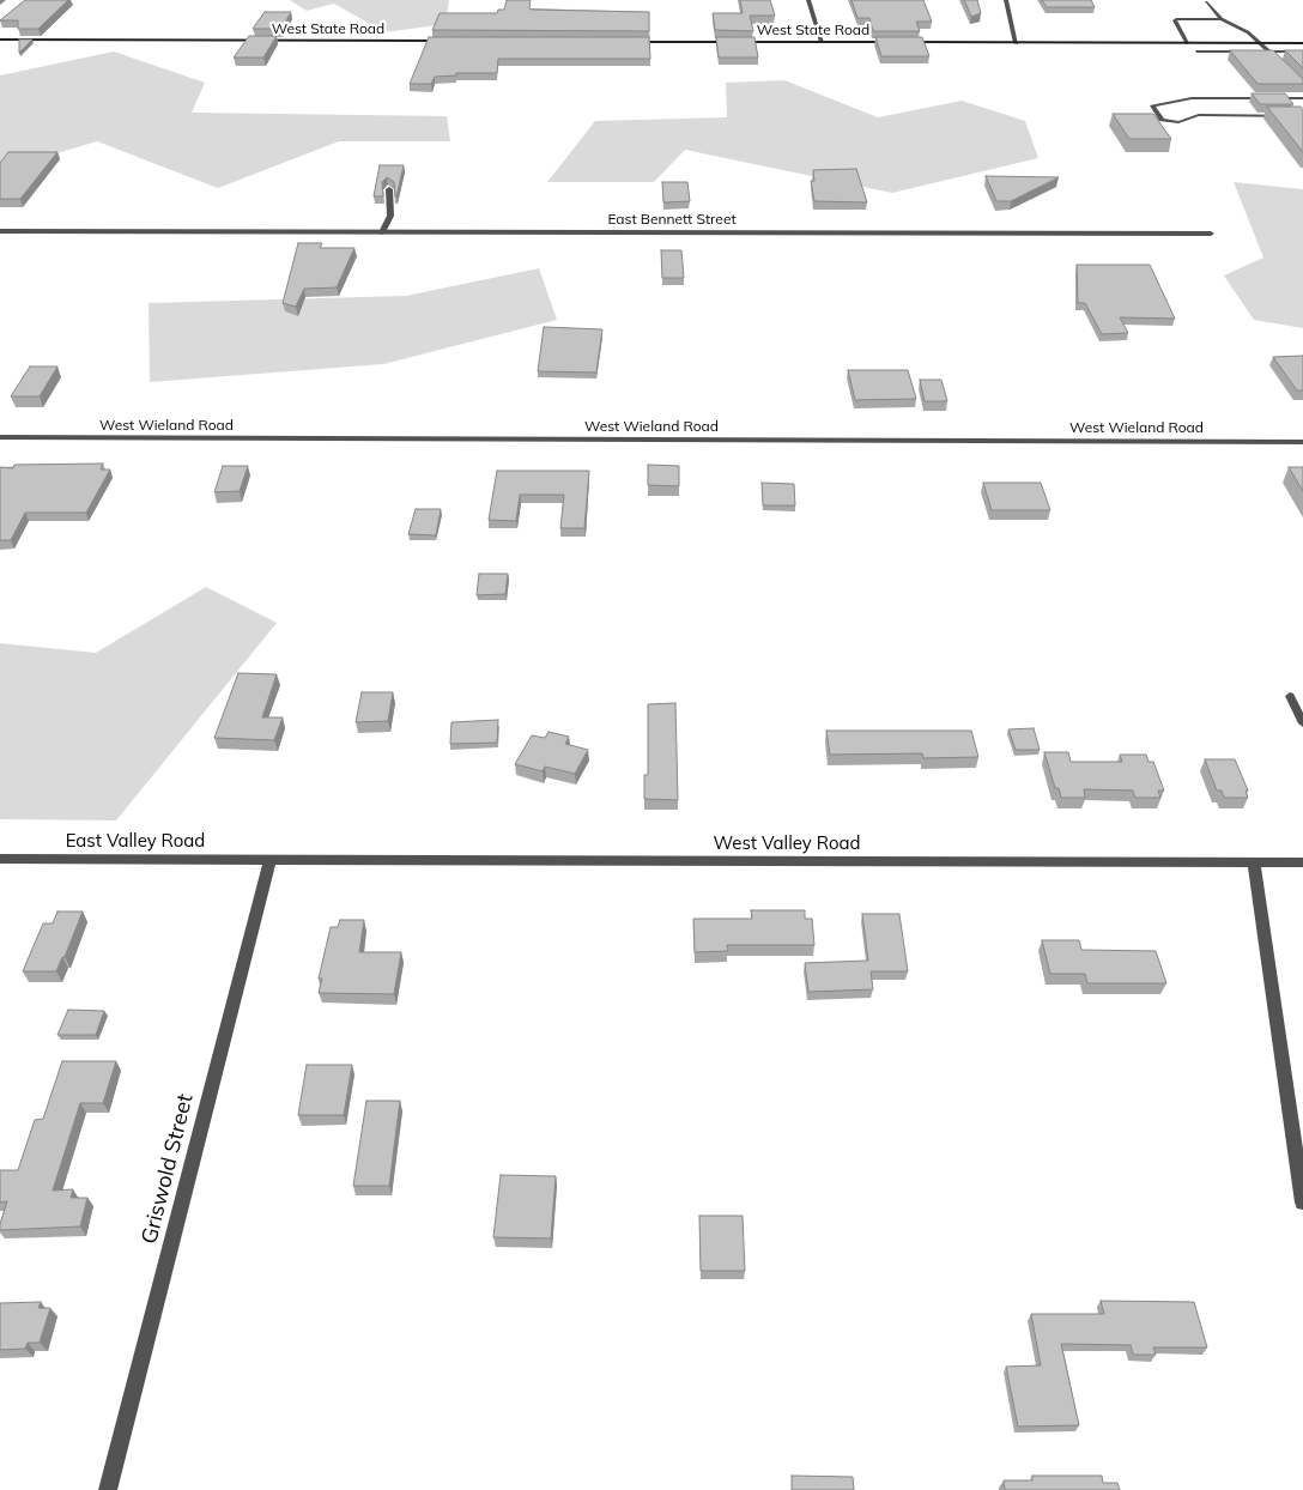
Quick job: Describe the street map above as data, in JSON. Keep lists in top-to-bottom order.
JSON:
{
  "streets": {
    "street": [
      "West State Road",
      "East Bennett Street",
      "West Wieland Road",
      "East Valley Road",
      "West Valley Road",
      "Griswold Street"
    ]
  },
  "crossings": [
    ["East Valley Road", "West Valley Road"],
    ["East Valley Road", "Griswold Street"],
    ["West Valley Road", "Griswold Street"]
  ]
}
